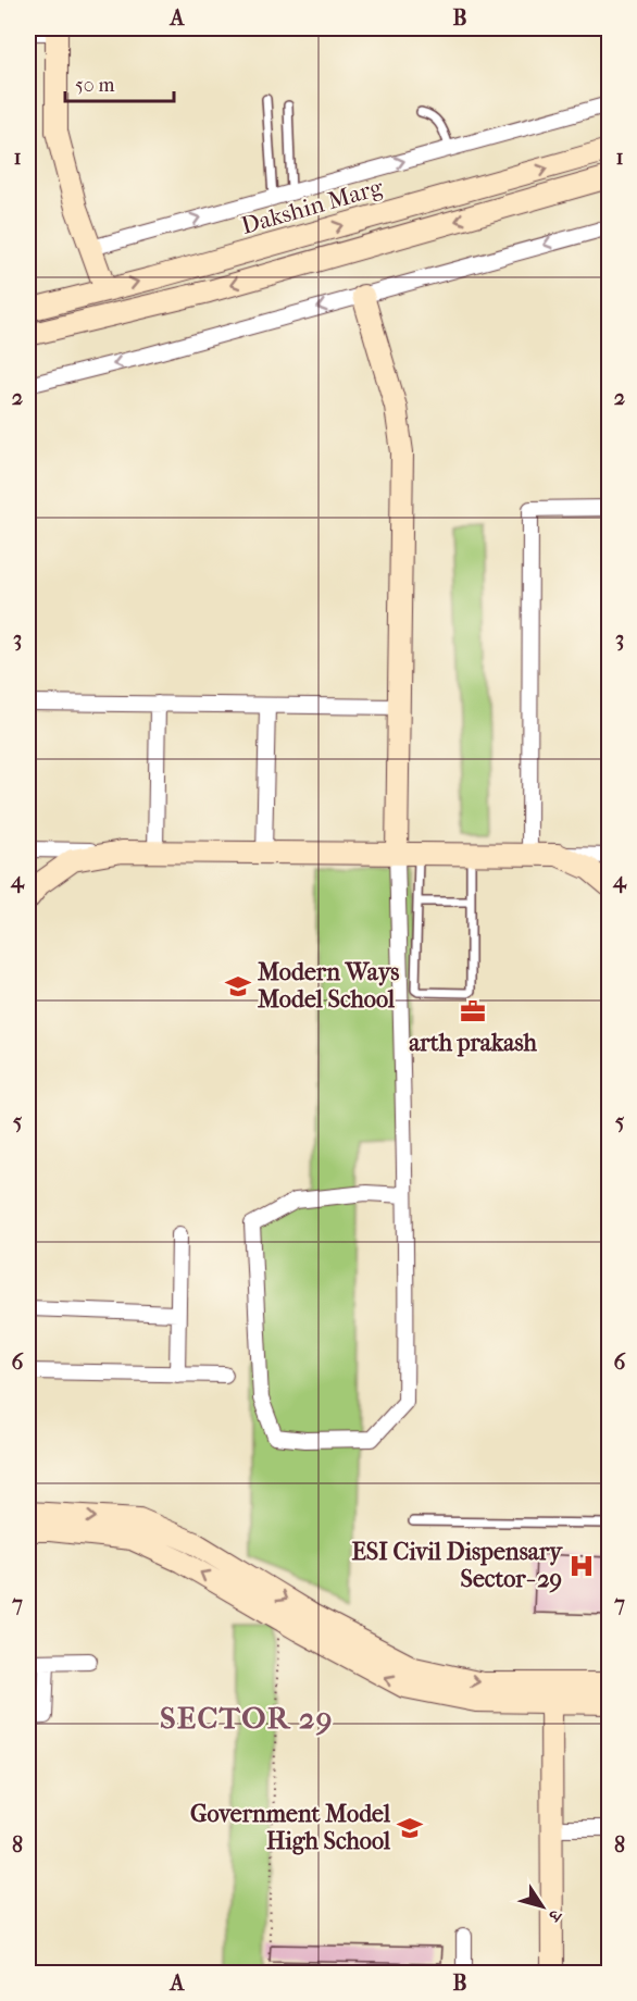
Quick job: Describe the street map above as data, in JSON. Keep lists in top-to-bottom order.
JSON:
{
  "streets": {
    "street": ["Dakshin Marg"]
  },
  "districts": ["SECTOR 29"],
  "places": {
    "school or university": ["Modern Ways Model School", "Government Model High School"],
    "office": ["arth prakash"],
    "hospital": ["ESI Civil Dispensary Sector- 29"]
  },
  "scale_bar": "50 m",
  "north": "bottom right",
  "grid": {
    "columns": ["A", "B"],
    "rows": [
      "1",
      "2",
      "3",
      "4",
      "5",
      "6",
      "7",
      "8"
    ]
  }
}
